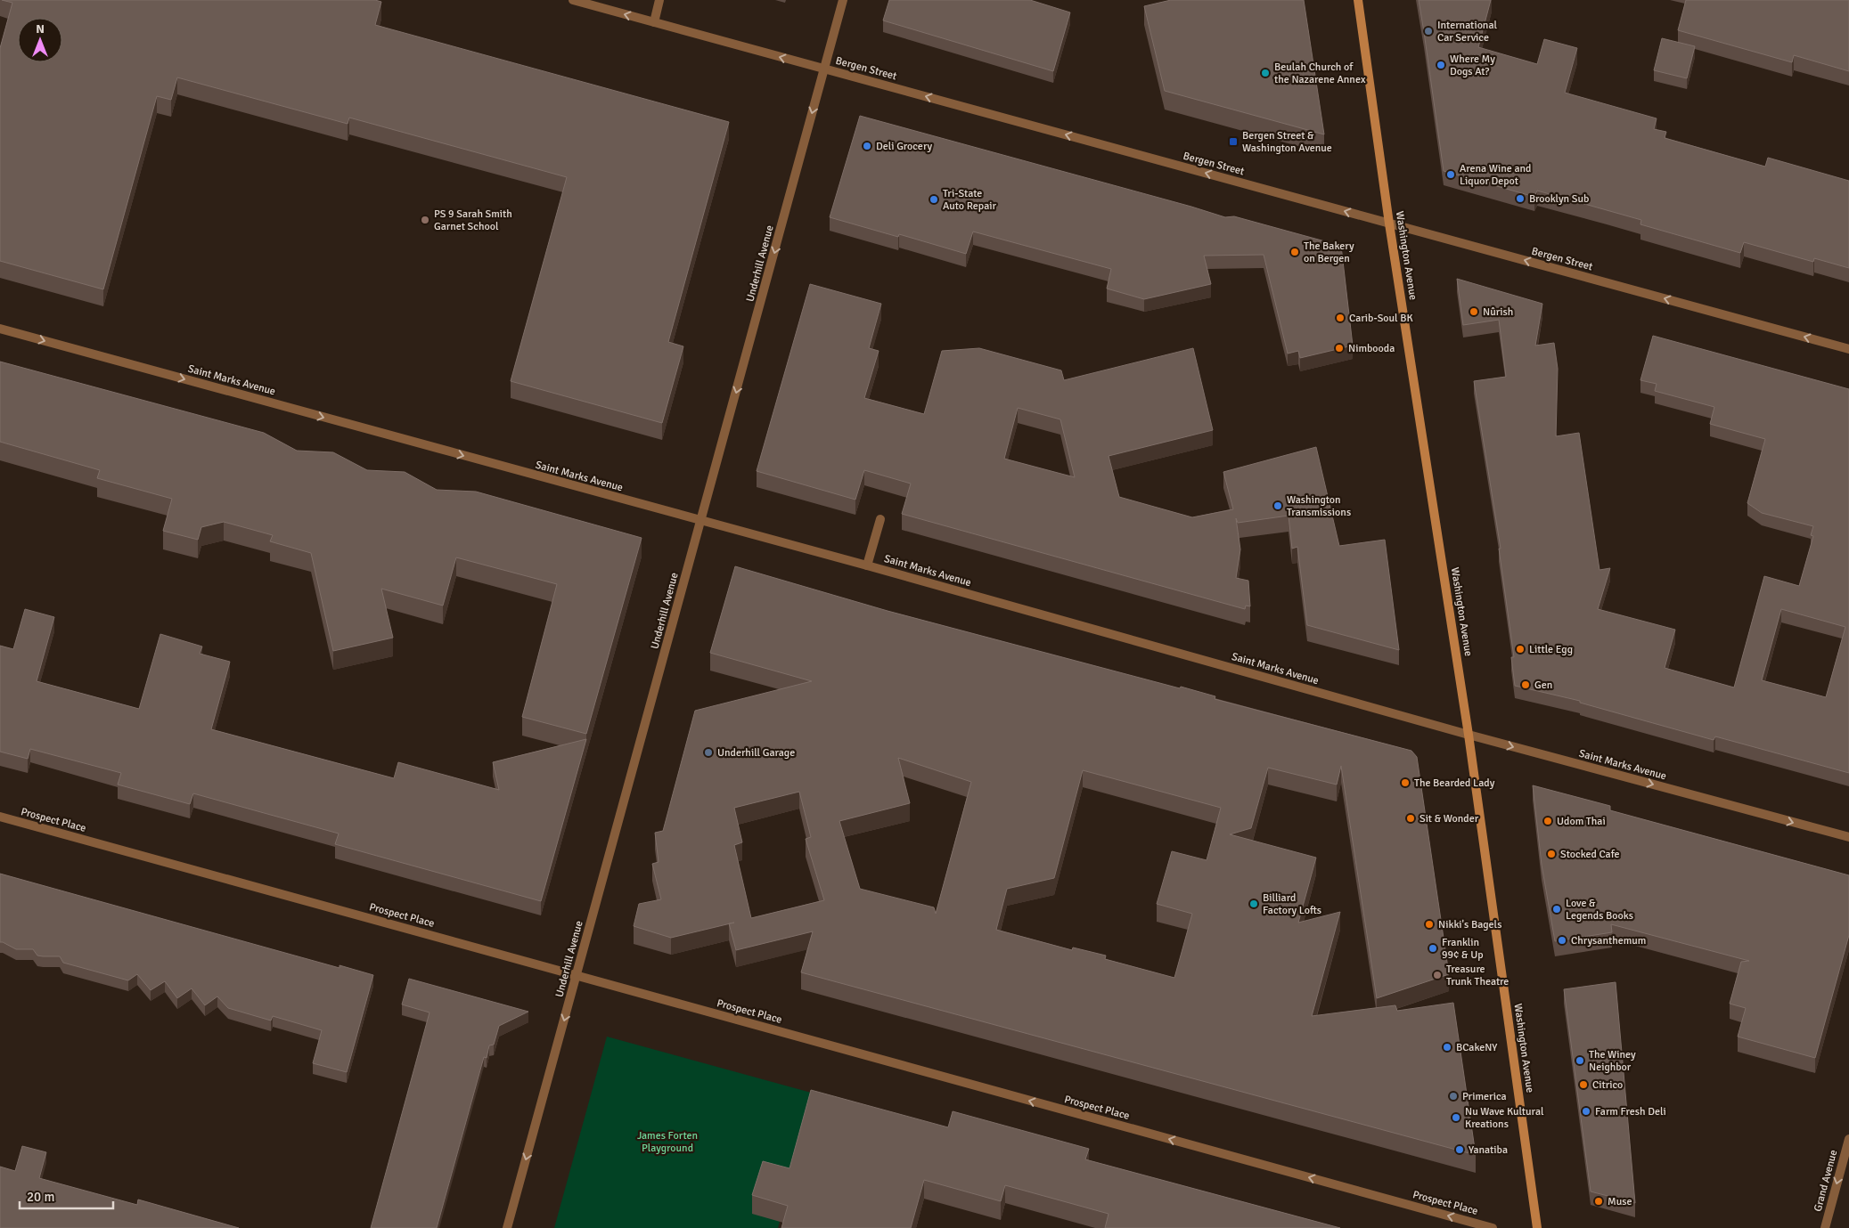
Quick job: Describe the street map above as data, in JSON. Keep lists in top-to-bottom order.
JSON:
{
  "streets": {
    "main road": ["Washington Avenue"],
    "street": [
      "Bergen Street",
      "Underhill Avenue",
      "Saint Marks Avenue",
      "Prospect Place",
      "Grand Avenue"
    ]
  },
  "crossings": [
    ["Bergen Street", "Washington Avenue"],
    ["Bergen Street", "Underhill Avenue"],
    ["Washington Avenue", "Saint Marks Avenue"],
    ["Underhill Avenue", "Saint Marks Avenue"],
    ["Underhill Avenue", "Prospect Place"]
  ],
  "one_way": [
    "Bergen Street",
    "Underhill Avenue",
    "Saint Marks Avenue",
    "Prospect Place",
    "Grand Avenue"
  ],
  "parks": ["James Forten Playground"],
  "places": {
    "other": [
      "International Car Service",
      "Where My Dogs At?",
      "Beulah Church of the Nazarene Annex",
      "Deli Grocery",
      "Arena Wine and Liquor Depot",
      "Brooklyn Sub",
      "Tri-State Auto Repair",
      "PS 9 Sarah Smith Garnet School",
      "The Bakery on Bergen",
      "Nûrish",
      "Carib-Soul BK",
      "Nimbooda",
      "Washington Transmissions",
      "Little Egg",
      "Gen",
      "Underhill Garage",
      "The Bearded Lady",
      "Sit & Wonder",
      "Udom Thai",
      "Stocked Cafe",
      "Billiard Factory Lofts",
      "Love & Legends Books",
      "Nikki's Bagels",
      "Chrysanthemum",
      "Franklin 99¢ & Up",
      "Treasure Trunk Theatre",
      "BCakeNY",
      "The Winey Neighbor",
      "Citrico",
      "Primerica",
      "Farm Fresh Deli",
      "Nu Wave Kultural Kreations",
      "Yanatiba",
      "Muse"
    ],
    "transit": ["Bergen Street & Washington Avenue"]
  },
  "scale_bar": "20 m",
  "north": "top"
}
